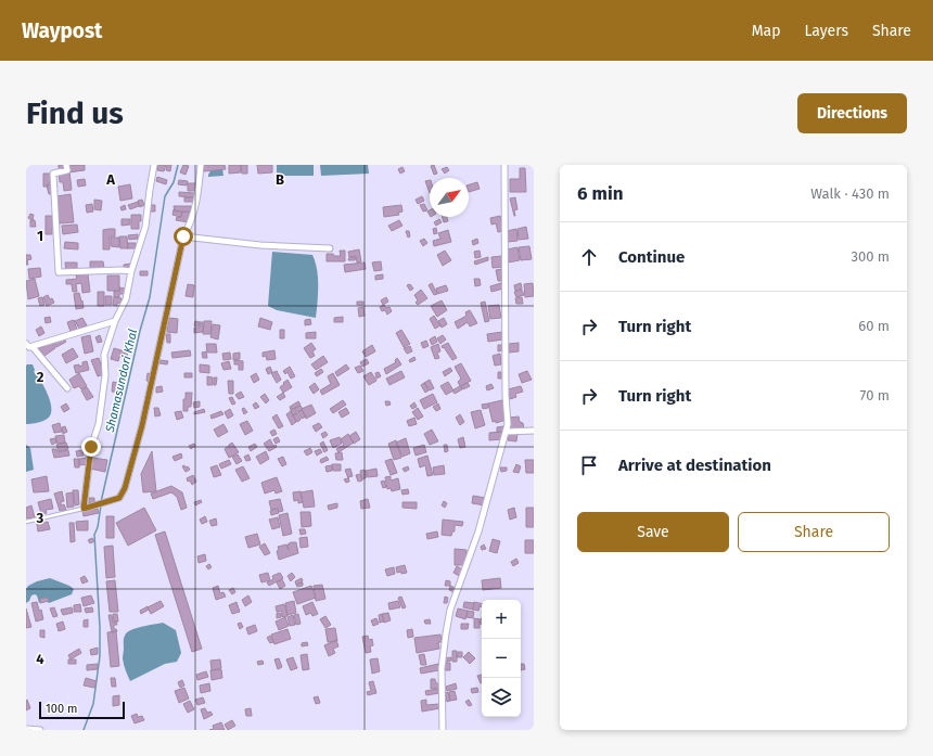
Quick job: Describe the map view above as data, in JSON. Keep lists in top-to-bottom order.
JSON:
{
  "water": ["Shamasundori Khal"],
  "scale_bar": "100 m",
  "north": "top right",
  "page": {
    "header": "Waypost",
    "nav": ["Map", "Layers", "Share"],
    "buttons": [
      "Directions",
      ["Save", "Share"]
    ],
    "title": "Find us",
    "heading": ["6 min", "Walk · 430 m"],
    "list": [
      ["Continue", "300 m"],
      ["Turn right", "60 m"],
      ["Turn right", "70 m"],
      "Arrive at destination"
    ],
    "map_buttons": ["+", "−"],
    "scale": "100 m"
  },
  "grid": {
    "columns": ["A", "B"],
    "rows": [
      "1",
      "2",
      "3",
      "4"
    ]
  }
}
